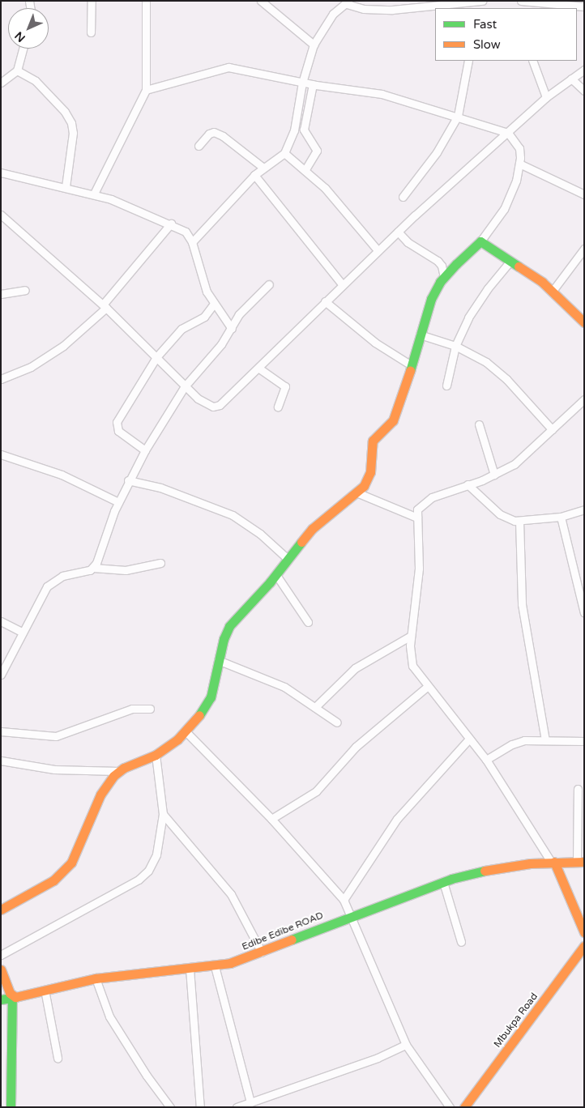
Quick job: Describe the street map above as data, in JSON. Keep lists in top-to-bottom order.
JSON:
{
  "streets": {
    "street": ["Edibe Edibe ROAD", "Mbukpa Road"]
  },
  "legend": ["Fast", "Slow"],
  "north": "bottom left"
}
